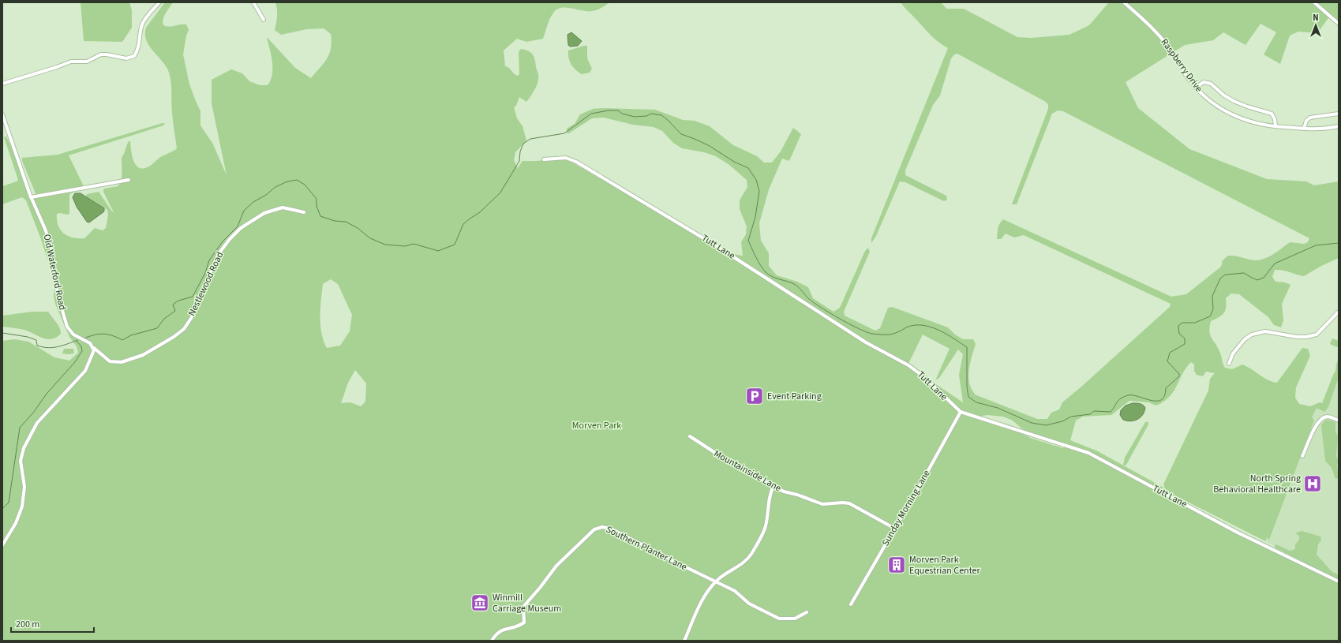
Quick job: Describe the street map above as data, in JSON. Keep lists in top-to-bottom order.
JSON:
{
  "streets": {
    "street": [
      "Raspberry Drive",
      "Tutt Lane",
      "Old Waterford Road",
      "Nestlewood Road",
      "Mountainside Lane",
      "Sunday Morning Lane",
      "Southern Planter Lane"
    ]
  },
  "crossings": [
    ["Tutt Lane", "Sunday Morning Lane"],
    ["Old Waterford Road", "Nestlewood Road"],
    ["Mountainside Lane", "Sunday Morning Lane"]
  ],
  "parks": ["Morven Park"],
  "places": {
    "parking": ["Event Parking"],
    "hospital": ["North Spring Behavioral Healthcare"],
    "building": ["Morven Park Equestrian Center"],
    "museum": ["Winmill Carriage Museum"]
  },
  "scale_bar": "200 m",
  "north": "top"
}
